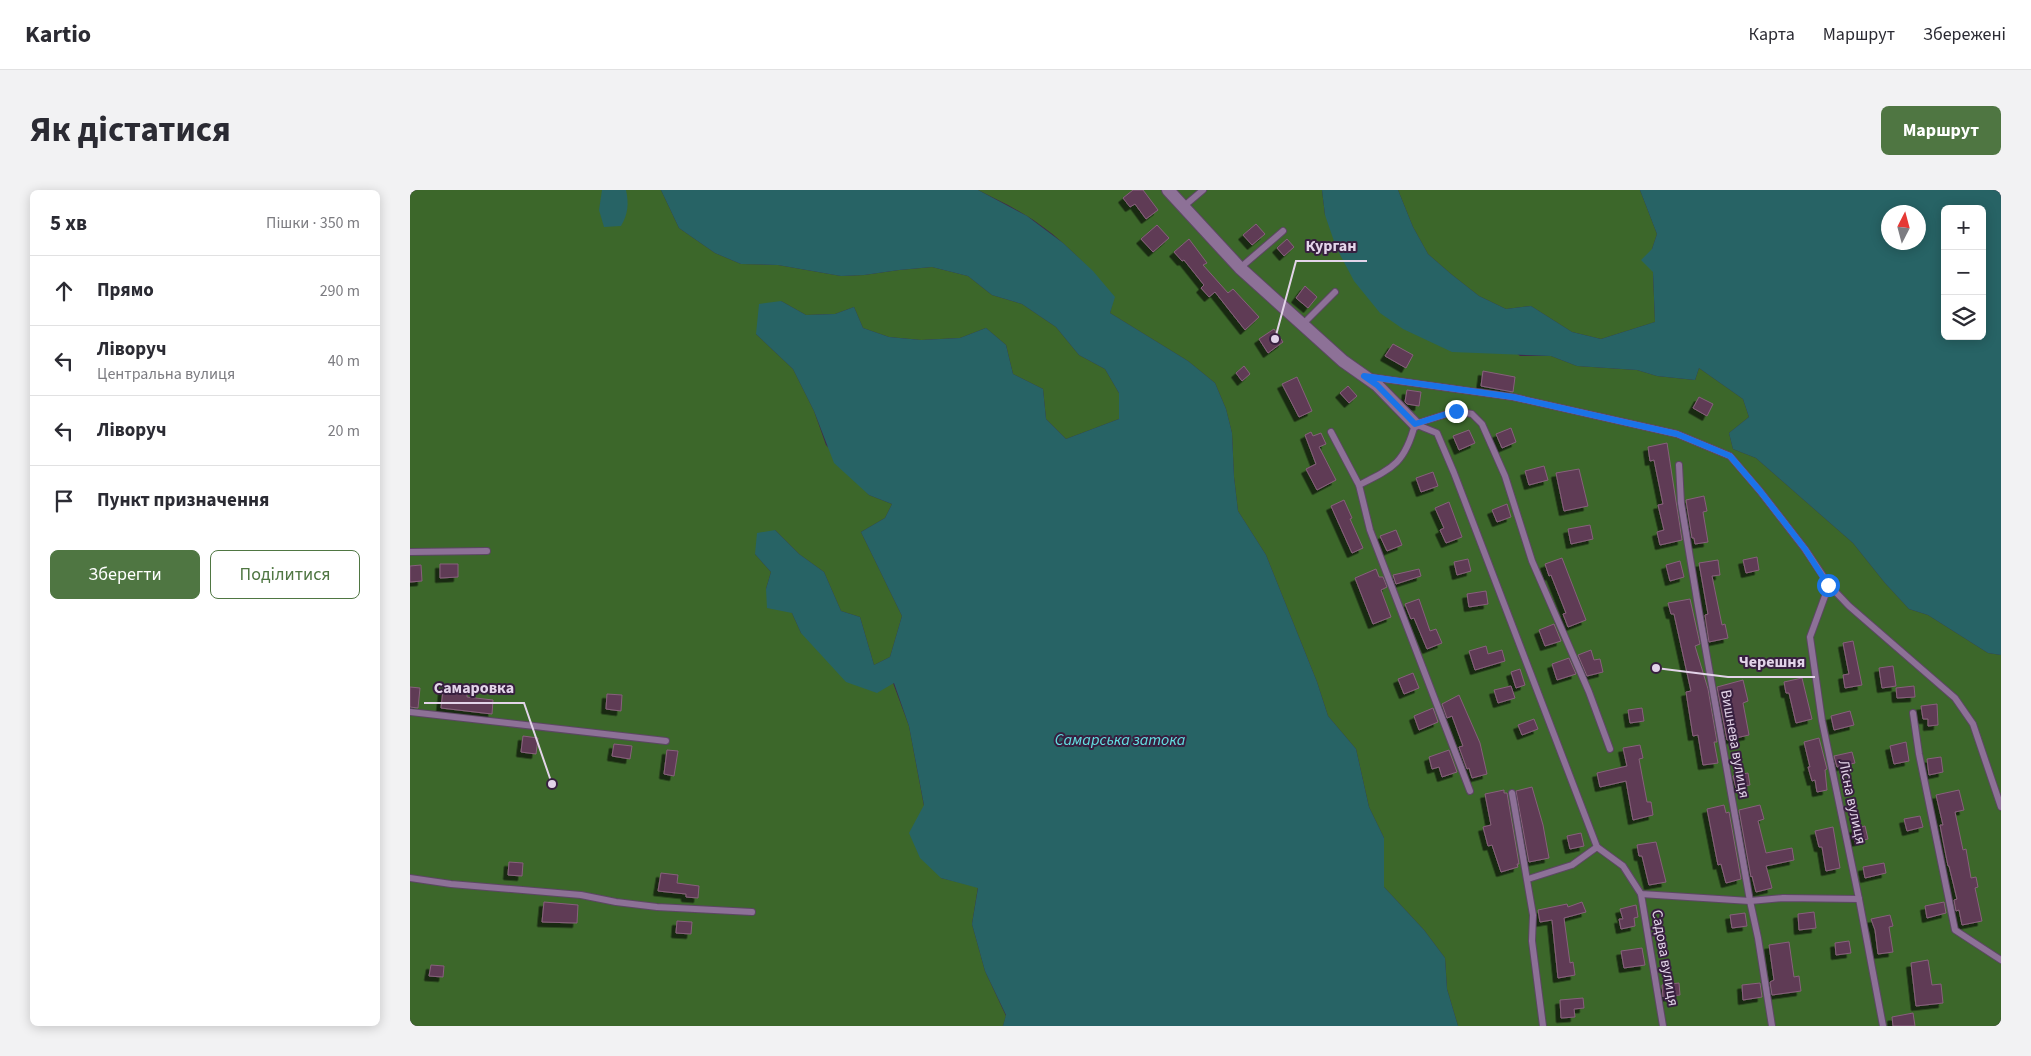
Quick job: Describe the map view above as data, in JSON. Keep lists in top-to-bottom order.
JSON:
{
  "streets": {
    "lane": ["Вишнева вулиця", "Лісна вулиця", "Садова вулиця"]
  },
  "water": ["Самарська затока"],
  "places": ["Курган", "Черешня", "Самаровка"],
  "north": "top",
  "page": {
    "header": "Kartio",
    "nav": ["Карта", "Маршрут", "Збережені"],
    "title": "Як дістатися",
    "buttons": [
      "Маршрут",
      ["Зберегти", "Поділитися"]
    ],
    "heading": ["5 хв", "Пішки · 350 m"],
    "map_buttons": ["+", "−"],
    "list": [
      ["Прямо", "290 m"],
      ["Ліворуч", "Центральна вулиця", "40 m"],
      ["Ліворуч", "20 m"],
      "Пункт призначення"
    ]
  }
}
